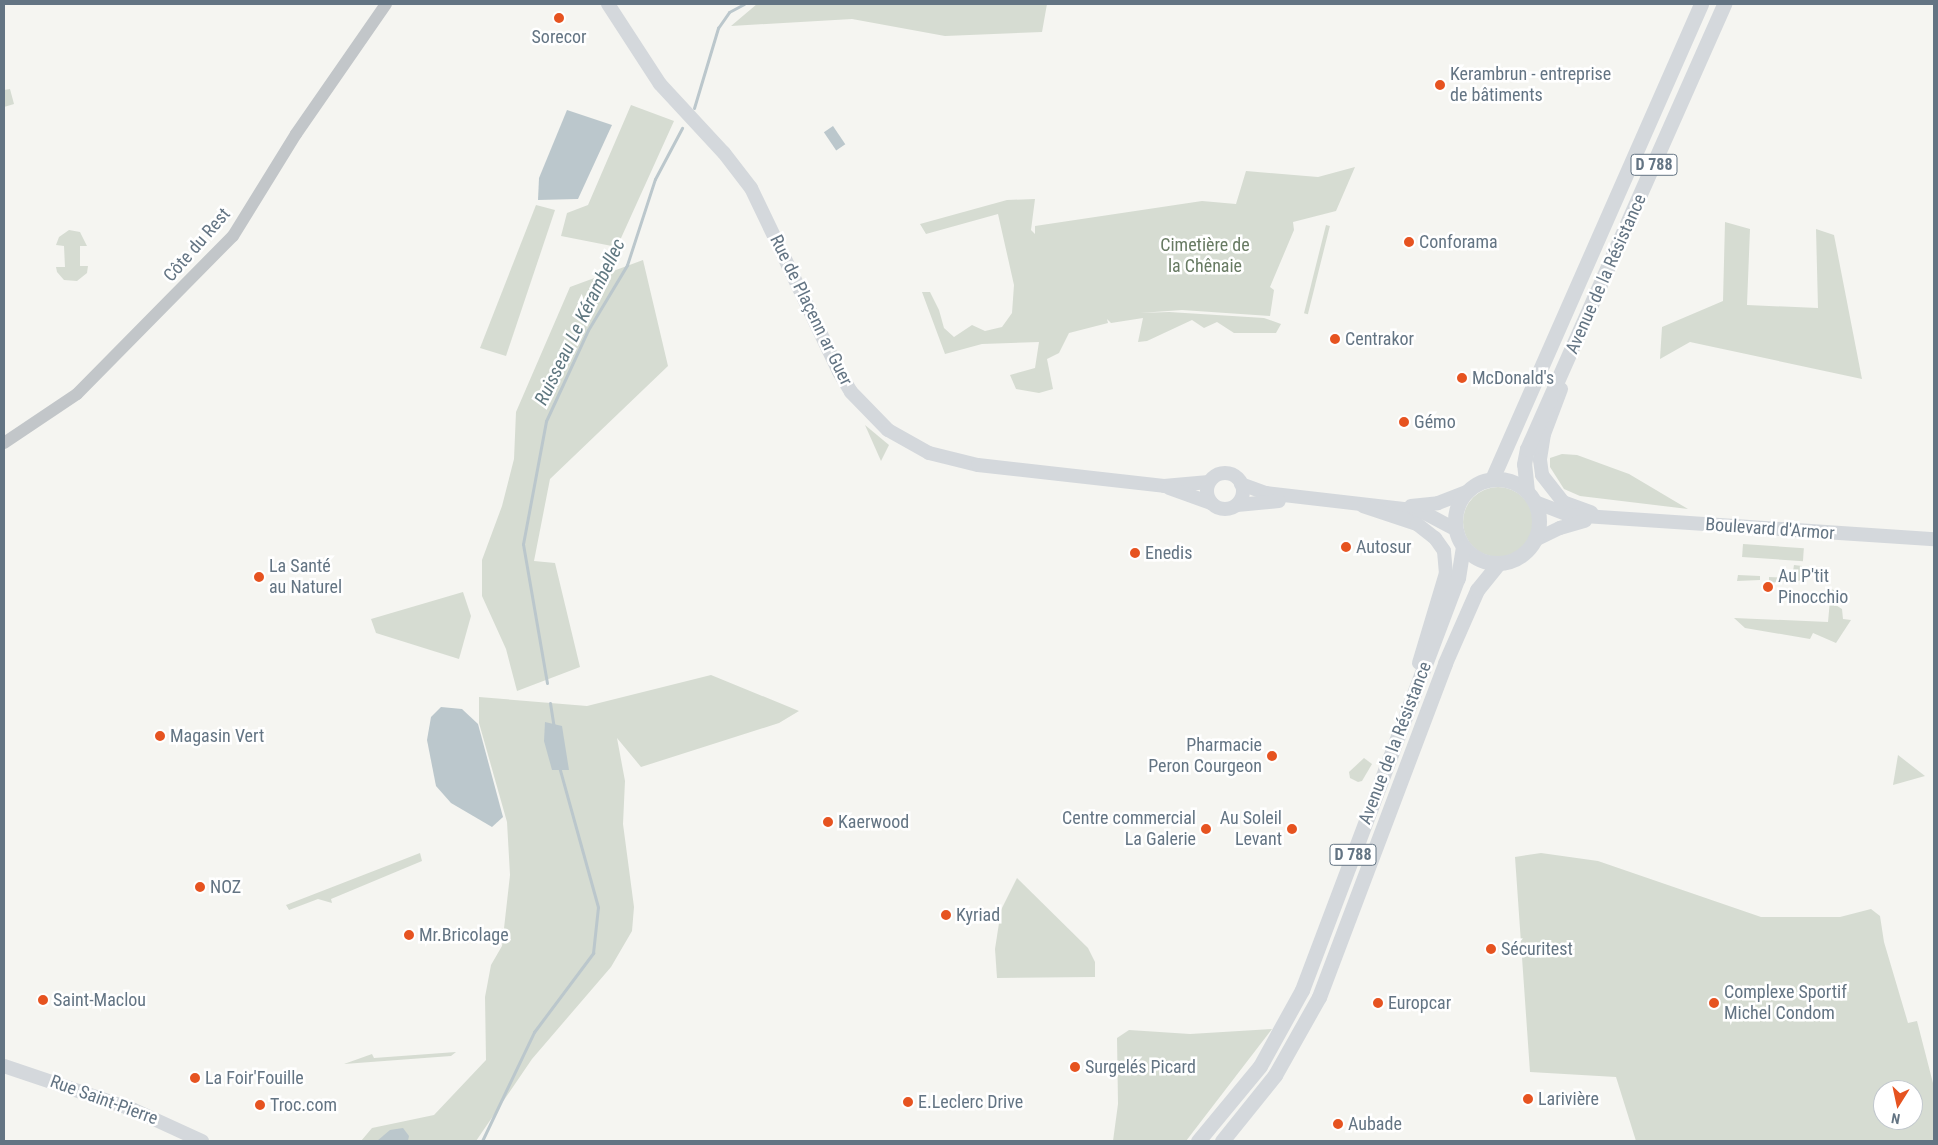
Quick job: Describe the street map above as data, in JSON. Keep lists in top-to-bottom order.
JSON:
{
  "streets": {
    "main road": [
      "D 788",
      "Avenue de la Résistance",
      "Rue de Plaçenn ar Guer",
      "Boulevard d'Armor",
      "Rue Saint-Pierre"
    ],
    "street": ["Côte du Rest"]
  },
  "crossings": [
    ["Avenue de la Résistance", "Boulevard d'Armor"]
  ],
  "water": ["Ruisseau Le Kérambellec"],
  "parks": ["Cimetière de la Chênaie"],
  "places": [
    "Sorecor",
    "Kerambrun - entreprise de bâtiments",
    "Conforama",
    "Centrakor",
    "McDonald's",
    "Gémo",
    "Autosur",
    "Enedis",
    "La Santé au Naturel",
    "Au P'tit Pinocchio",
    "Magasin Vert",
    "Pharmacie Peron Courgeon",
    "Kaerwood",
    "Centre commercial La Galerie",
    "Au Soleil Levant",
    "NOZ",
    "Kyriad",
    "Mr.Bricolage",
    "Sécuritest",
    "Saint-Maclou",
    "Europcar",
    "Complexe Sportif Michel Condom",
    "Surgelés Picard",
    "La Foir'Fouille",
    "Larivière",
    "E.Leclerc Drive",
    "Troc.com",
    "Aubade"
  ],
  "north": "bottom"
}
